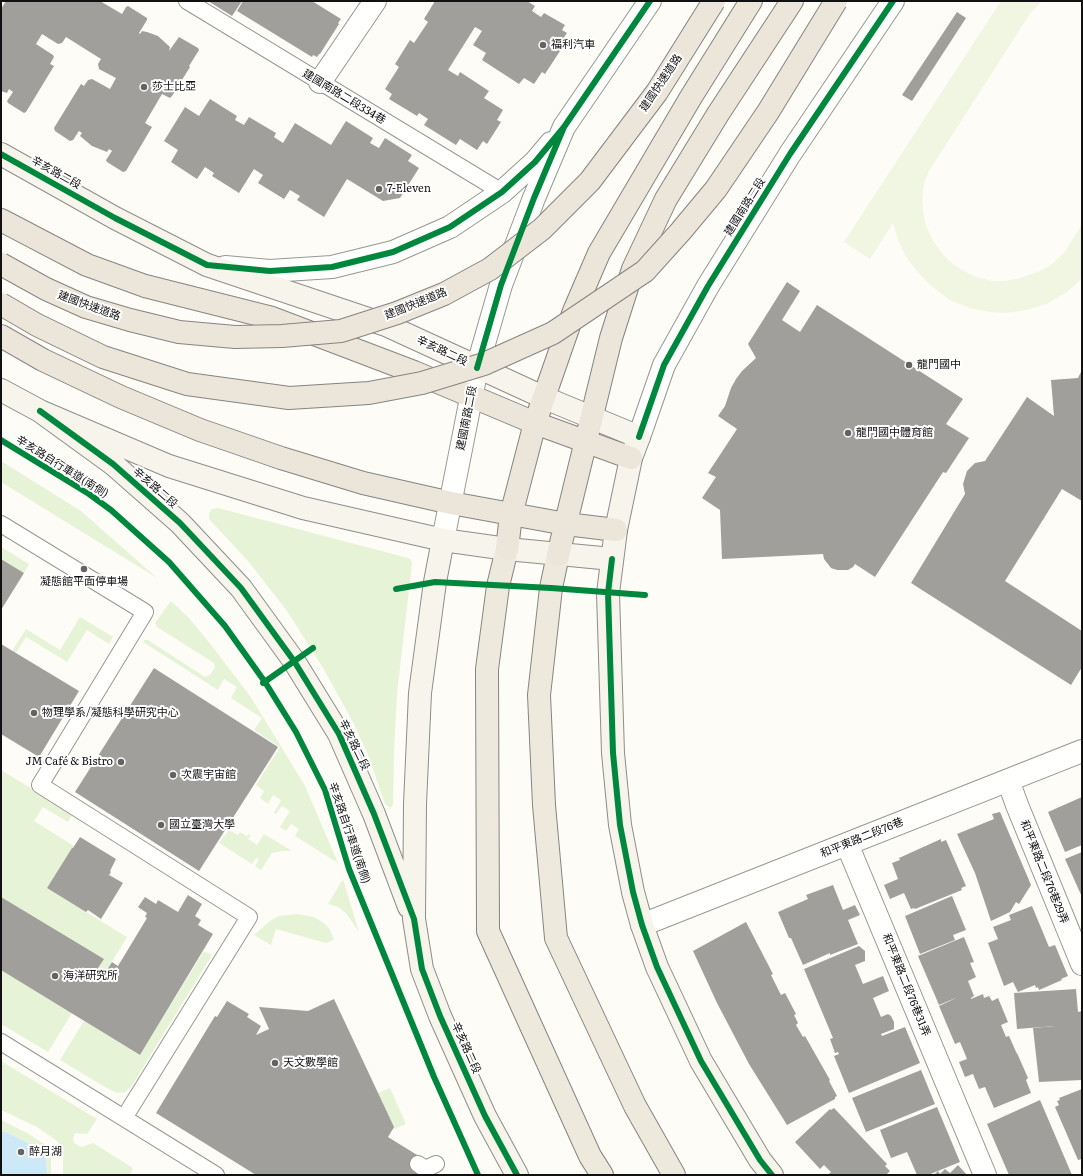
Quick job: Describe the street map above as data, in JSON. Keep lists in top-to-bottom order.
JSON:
{
  "streets": {
    "highway": ["建國快速道路"],
    "main road": ["辛亥路二段"],
    "street": [
      "建國南路二段",
      "和平東路二段76巷",
      "和平東路二段76巷29弄",
      "和平東路二段76巷31弄"
    ],
    "lane": ["建國南路二段334巷"],
    "cycle path": ["辛亥路自行車道(南側)"]
  },
  "crossings": [
    ["辛亥路二段", "建國南路二段"],
    ["和平東路二段76巷", "和平東路二段76巷29弄"],
    ["和平東路二段76巷", "和平東路二段76巷31弄"]
  ],
  "places": [
    "福利汽車",
    "莎士比亞",
    "7-Eleven",
    "龍門國中",
    "龍門國中體育館",
    "凝態館平面停車場",
    "物理學系/凝態科學研究中心",
    "JM Café & Bistro",
    "次震宇宙館",
    "國立臺灣大學",
    "海洋研究所",
    "天文數學館",
    "醉月湖"
  ]
}
